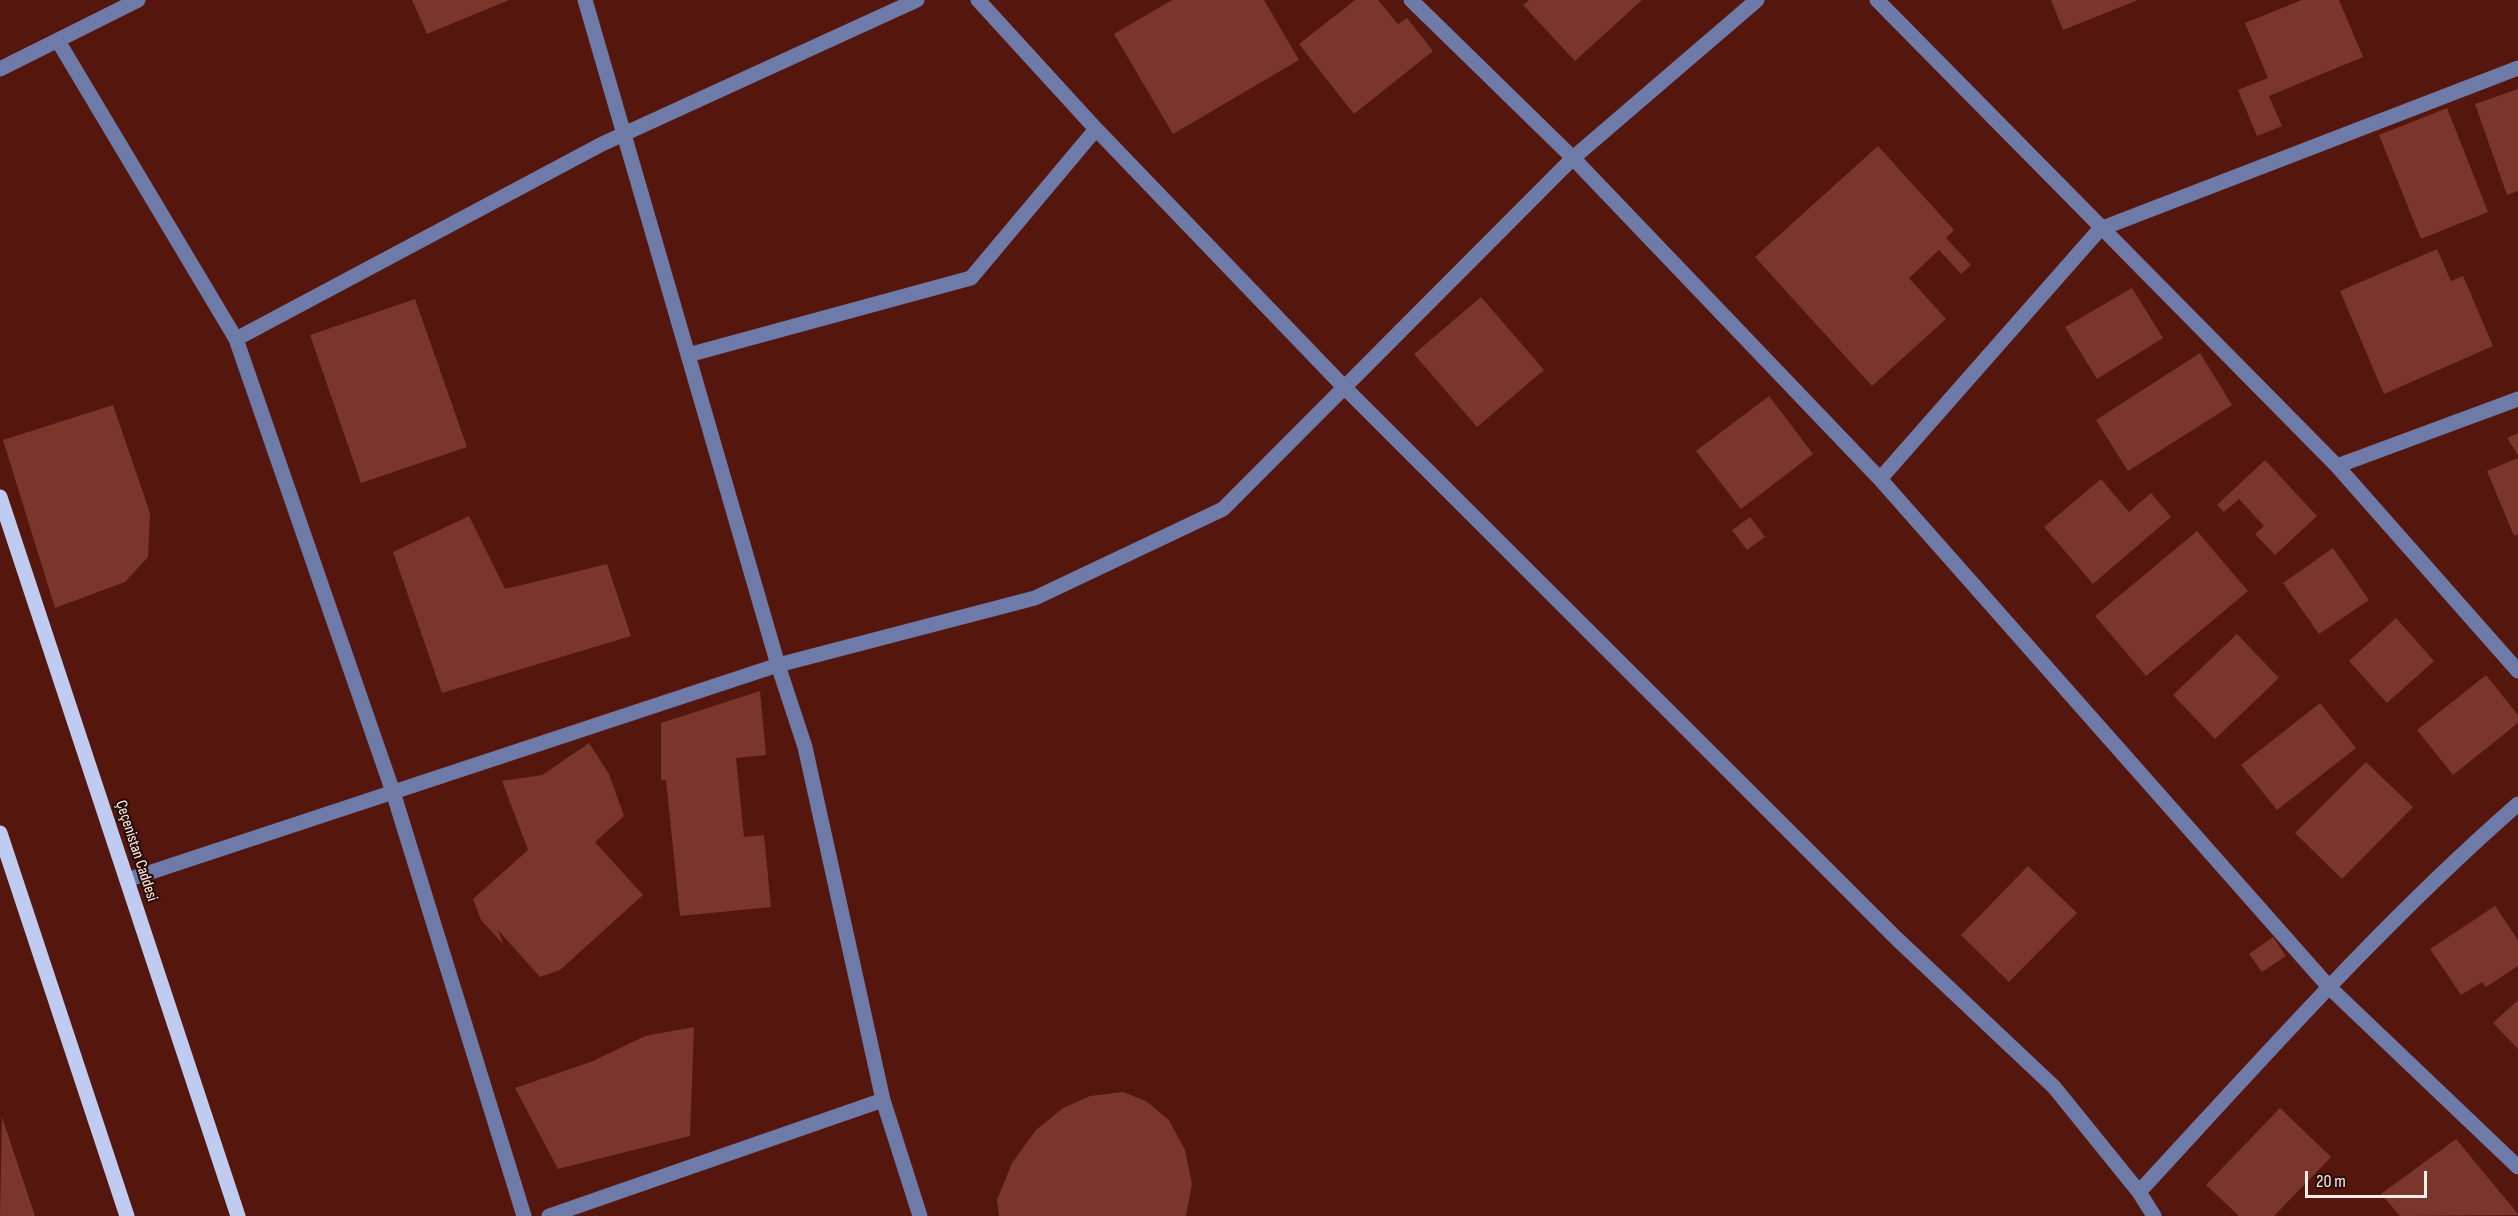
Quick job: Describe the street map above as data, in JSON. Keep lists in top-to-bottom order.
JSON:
{
  "streets": {
    "main road": ["Çeçenistan Caddesi"]
  },
  "scale_bar": "20 m"
}
